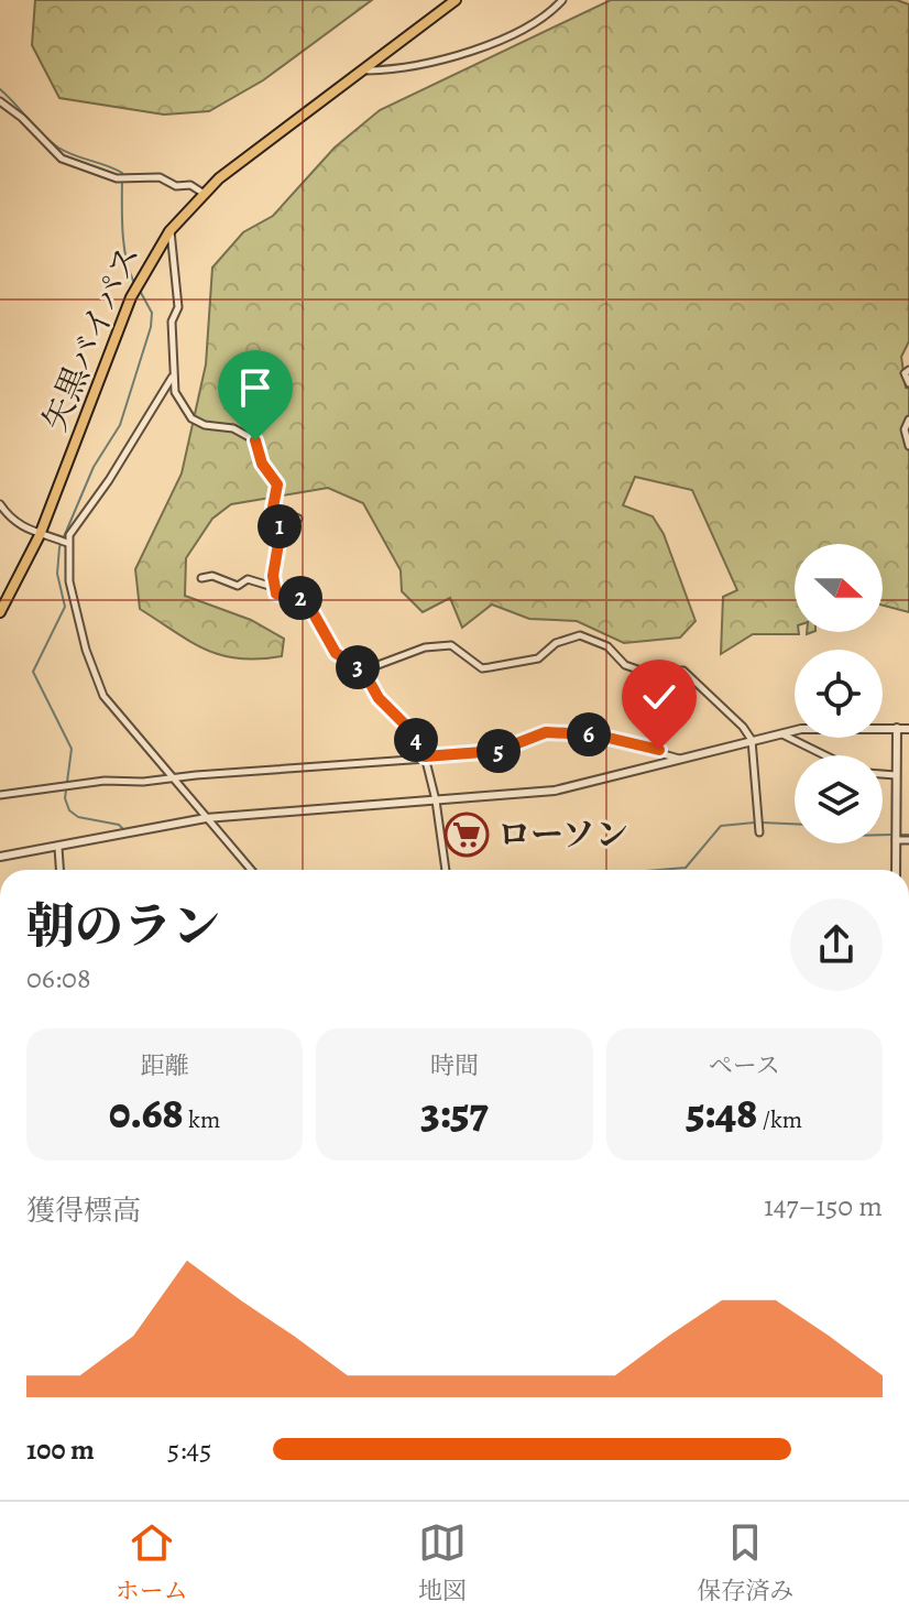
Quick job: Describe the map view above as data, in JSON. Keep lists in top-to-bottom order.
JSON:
{
  "streets": {
    "highway": ["矢黒バイパス"]
  },
  "places": {
    "supermarket": ["ローソン"]
  },
  "north": "right",
  "page": {
    "pins": [
      "1",
      "2",
      "3",
      "6",
      "4",
      "5"
    ],
    "heading": ["朝のラン", "06:08"],
    "stats": [
      ["距離", "0.68 km"],
      ["時間", "3:57"],
      ["ペース", "5:48 /km"]
    ],
    "chart": ["獲得標高", "147–150 m"],
    "list": [
      {
        "name": "100 m",
        "note": "5:45"
      }
    ],
    "tabs": ["ホーム", "地図", "保存済み"]
  }
}
